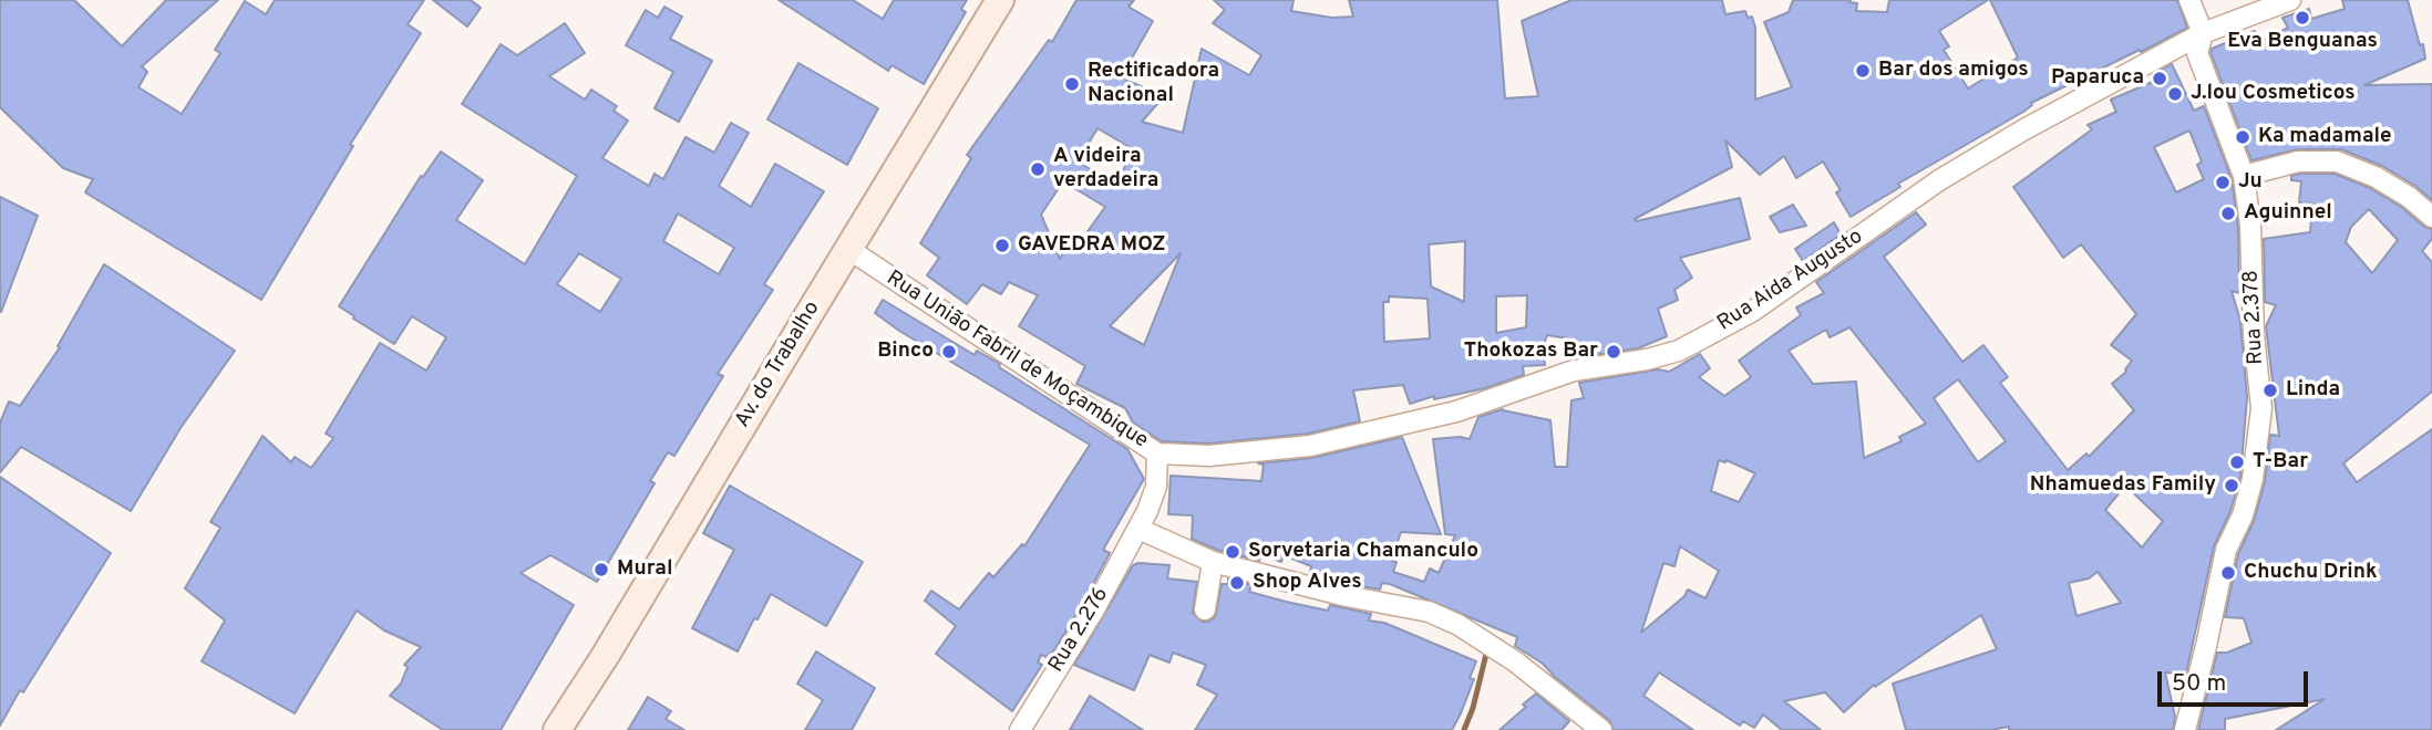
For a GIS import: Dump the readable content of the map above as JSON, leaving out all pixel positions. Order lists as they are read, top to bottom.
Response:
{
  "streets": {
    "main road": ["Av. do Trabalho"],
    "street": [
      "Rua Aida Augusto",
      "Rua 2.378",
      "Rua União Fabril de Moçambique",
      "Rua 2.276"
    ]
  },
  "crossings": [
    ["Rua Aida Augusto", "Rua 2.378"],
    ["Rua Aida Augusto", "Rua União Fabril de Moçambique"],
    ["Rua União Fabril de Moçambique", "Av. do Trabalho"],
    ["Rua União Fabril de Moçambique", "Rua 2.276"]
  ],
  "places": [
    "Eva Benguanas",
    "Bar dos amigos",
    "Paparuca",
    "Rectificadora Nacional",
    "J.lou Cosmeticos",
    "Ka madamale",
    "A videira verdadeira",
    "Ju",
    "Aguinnel",
    "GAVEDRA MOZ",
    "Binco",
    "Thokozas Bar",
    "Linda",
    "T-Bar",
    "Nhamuedas Family",
    "Sorvetaria Chamanculo",
    "Mural",
    "Chuchu Drink",
    "Shop Alves"
  ],
  "scale_bar": "50 m"
}
